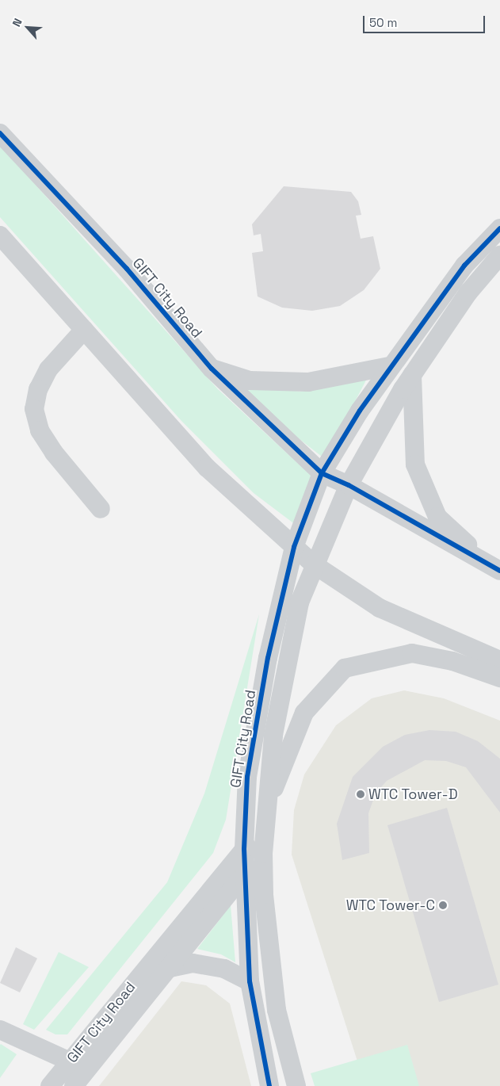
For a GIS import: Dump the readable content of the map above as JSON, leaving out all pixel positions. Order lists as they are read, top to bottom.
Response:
{
  "streets": {
    "street": ["GIFT City Road"]
  },
  "places": ["WTC Tower-D", "WTC Tower-C"],
  "scale_bar": "50 m",
  "north": "top left"
}
